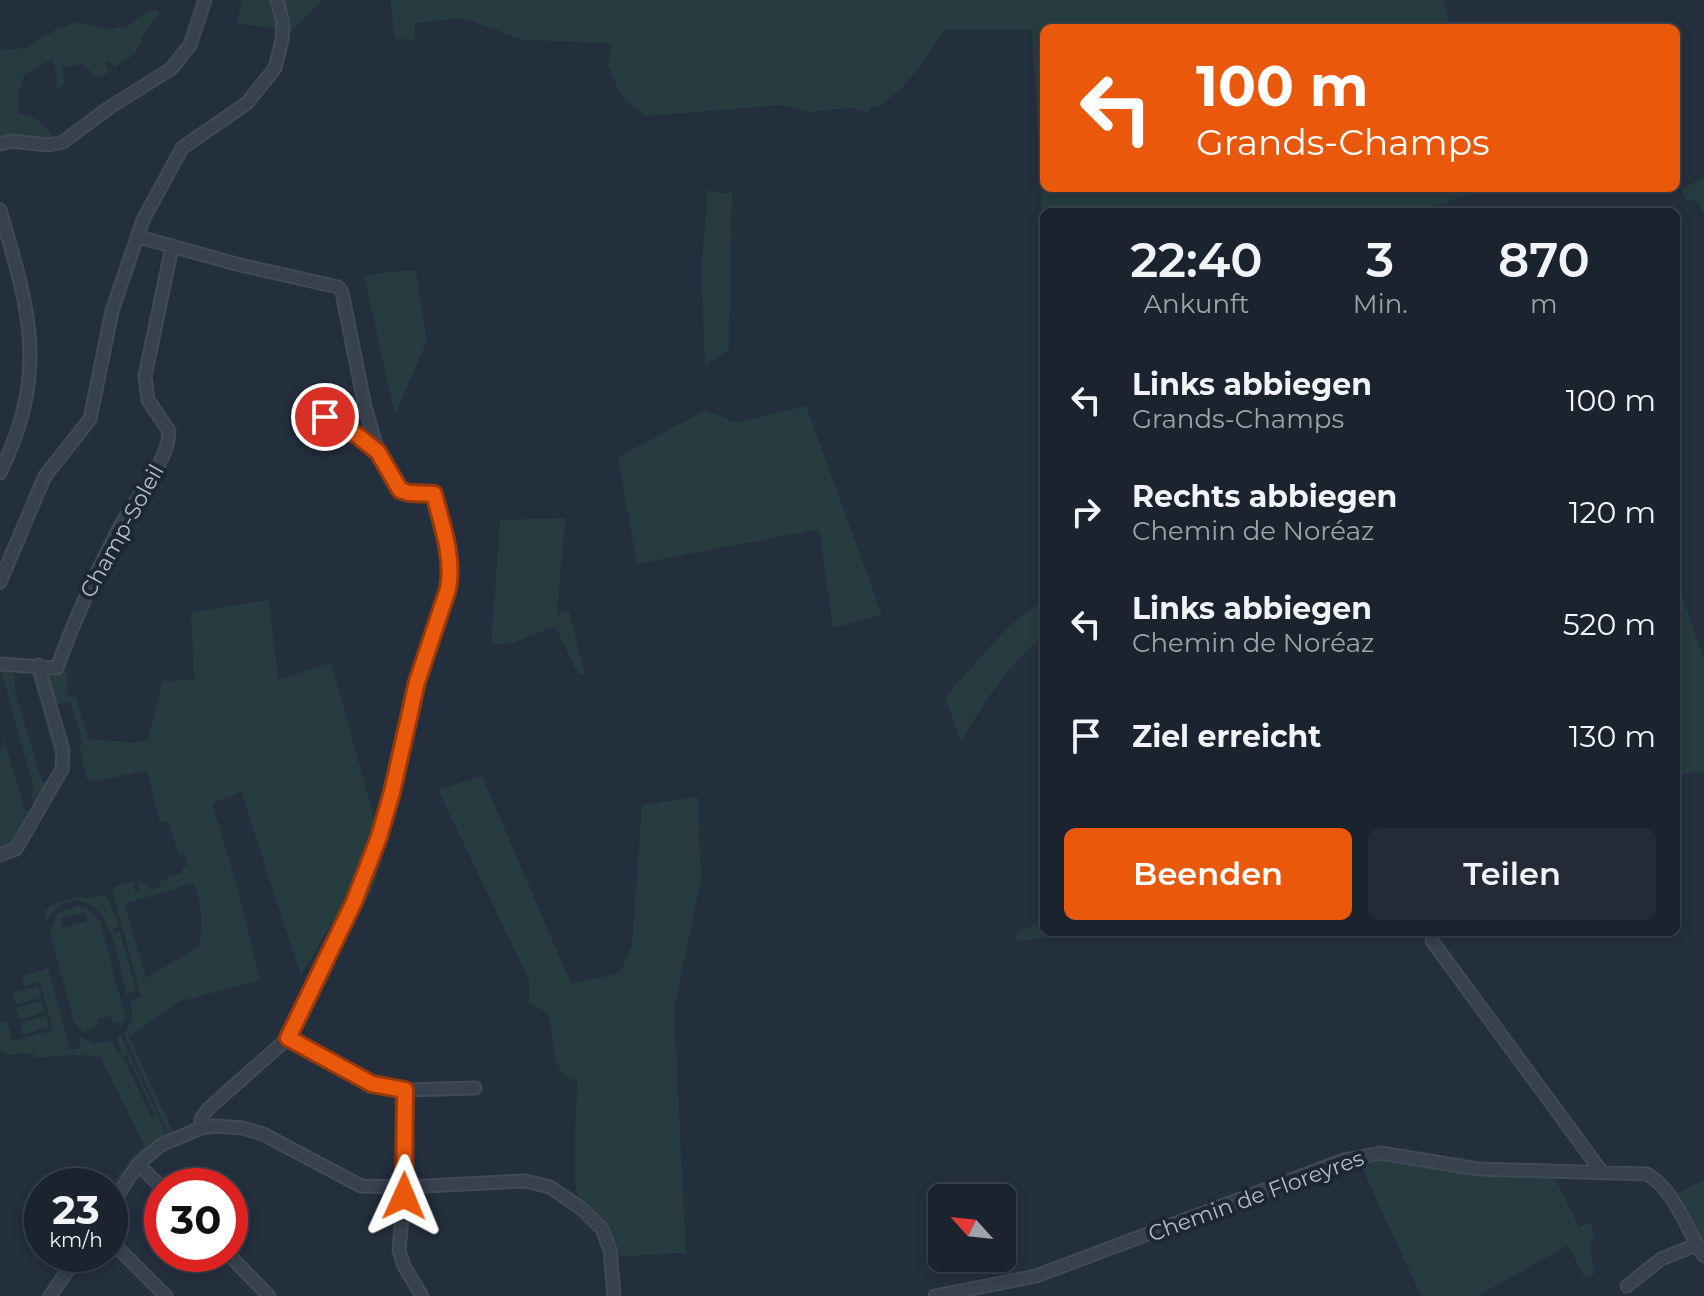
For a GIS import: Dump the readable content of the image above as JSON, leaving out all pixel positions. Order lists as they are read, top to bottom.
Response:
{
  "streets": {
    "street": ["Champ-Soleil", "Chemin de Floreyres"]
  },
  "north": "top left",
  "page": {
    "turn": ["100 m", "Grands-Champs"],
    "eta": [
      "22:40",
      "Ankunft",
      "3",
      "Min.",
      "870",
      "m"
    ],
    "list": [
      {
        "name": "Links abbiegen",
        "note": "Grands-Champs",
        "value": "100 m"
      },
      {
        "name": "Rechts abbiegen",
        "note": "Chemin de Noréaz",
        "value": "120 m"
      },
      {
        "name": "Links abbiegen",
        "note": "Chemin de Noréaz",
        "value": "520 m"
      },
      {
        "name": "Ziel erreicht",
        "value": "130 m"
      }
    ],
    "buttons": ["Beenden", "Teilen"],
    "speed": "23 km/h",
    "limit": "30"
  }
}
